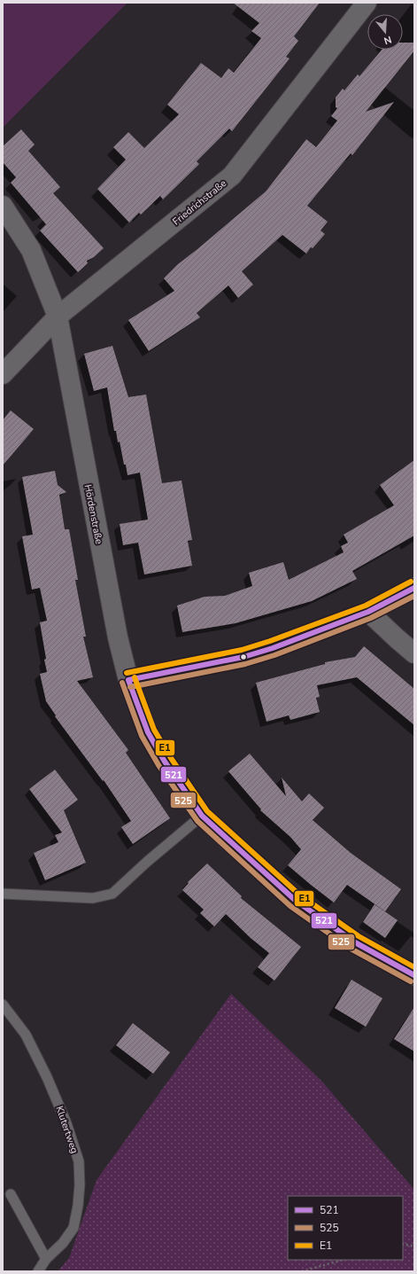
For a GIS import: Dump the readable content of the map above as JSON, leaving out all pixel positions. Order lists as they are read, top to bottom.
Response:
{
  "streets": {
    "street": ["Friedrichstraße", "Hördenstraße"],
    "lane": ["Klutertweg"]
  },
  "crossings": [
    ["Friedrichstraße", "Hördenstraße"]
  ],
  "lines": ["transit line E1", "transit line 521", "transit line 525"],
  "legend": ["521", "525", "E1"],
  "north": "bottom"
}
